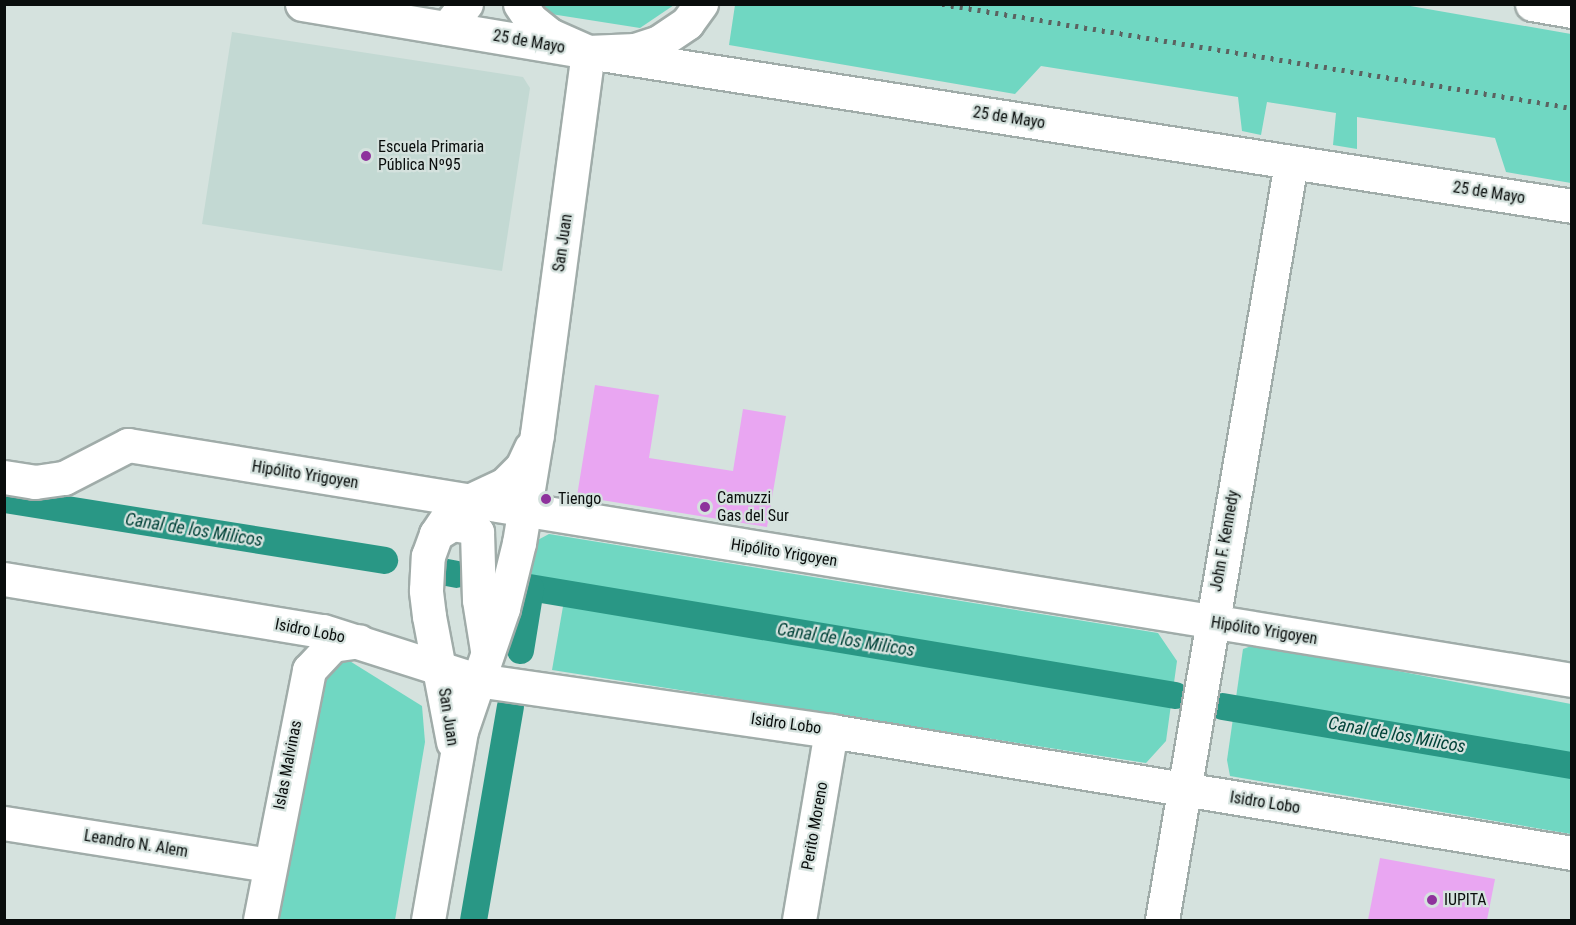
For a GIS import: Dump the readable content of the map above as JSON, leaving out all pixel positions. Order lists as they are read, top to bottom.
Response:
{
  "streets": {
    "street": [
      "25 de Mayo",
      "San Juan",
      "Hipólito Yrigoyen",
      "John F. Kennedy",
      "Isidro Lobo",
      "Islas Malvinas",
      "Perito Moreno",
      "Leandro N. Alem"
    ]
  },
  "crossings": [
    ["25 de Mayo", "San Juan"],
    ["25 de Mayo", "John F. Kennedy"],
    ["San Juan", "Hipólito Yrigoyen"],
    ["San Juan", "Isidro Lobo"],
    ["Hipólito Yrigoyen", "John F. Kennedy"],
    ["John F. Kennedy", "Isidro Lobo"],
    ["Isidro Lobo", "Islas Malvinas"],
    ["Isidro Lobo", "Perito Moreno"],
    ["Islas Malvinas", "Leandro N. Alem"]
  ],
  "water": ["Canal de los Milicos"],
  "places": [
    "Escuela Primaria Pública Nº95",
    "Tiengo",
    "Camuzzi Gas del Sur",
    "IUPITA"
  ]
}
